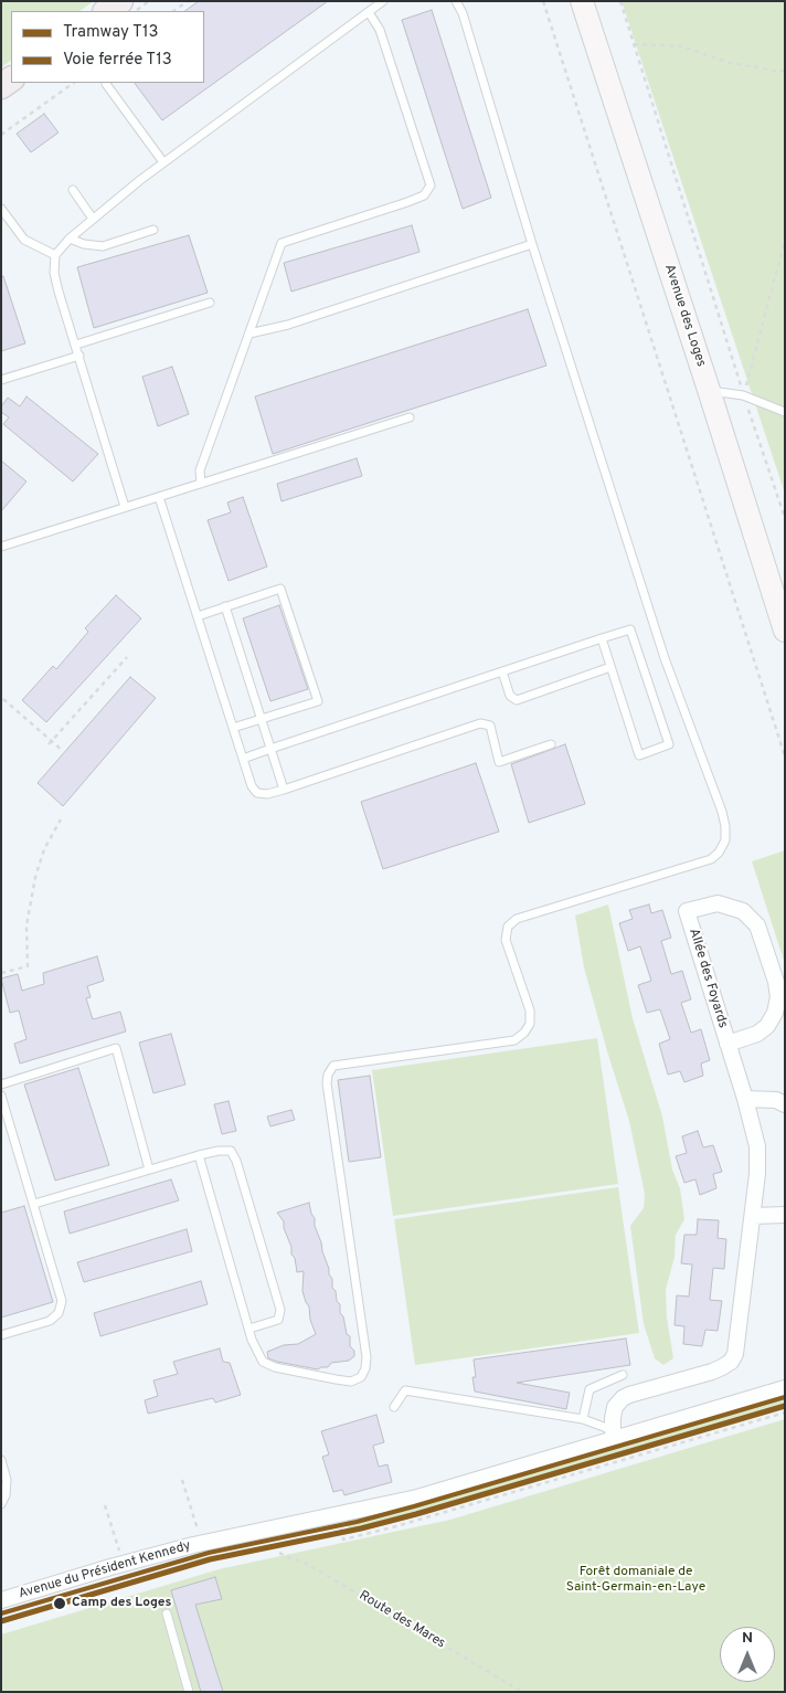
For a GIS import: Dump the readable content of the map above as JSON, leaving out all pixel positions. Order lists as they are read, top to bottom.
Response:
{
  "streets": {
    "main road": ["Avenue des Loges"],
    "street": ["Allée des Foyards", "Avenue du Président Kennedy"],
    "path": ["Route des Mares"]
  },
  "crossings": [
    ["Allée des Foyards", "Avenue du Président Kennedy"]
  ],
  "parks": ["Forêt domaniale de Saint-Germain-en-Laye"],
  "places": ["Camp des Loges"],
  "lines": ["tram line T13", "rail line T13"],
  "legend": ["Tramway T13", "Voie ferrée T13"],
  "north": "top"
}
